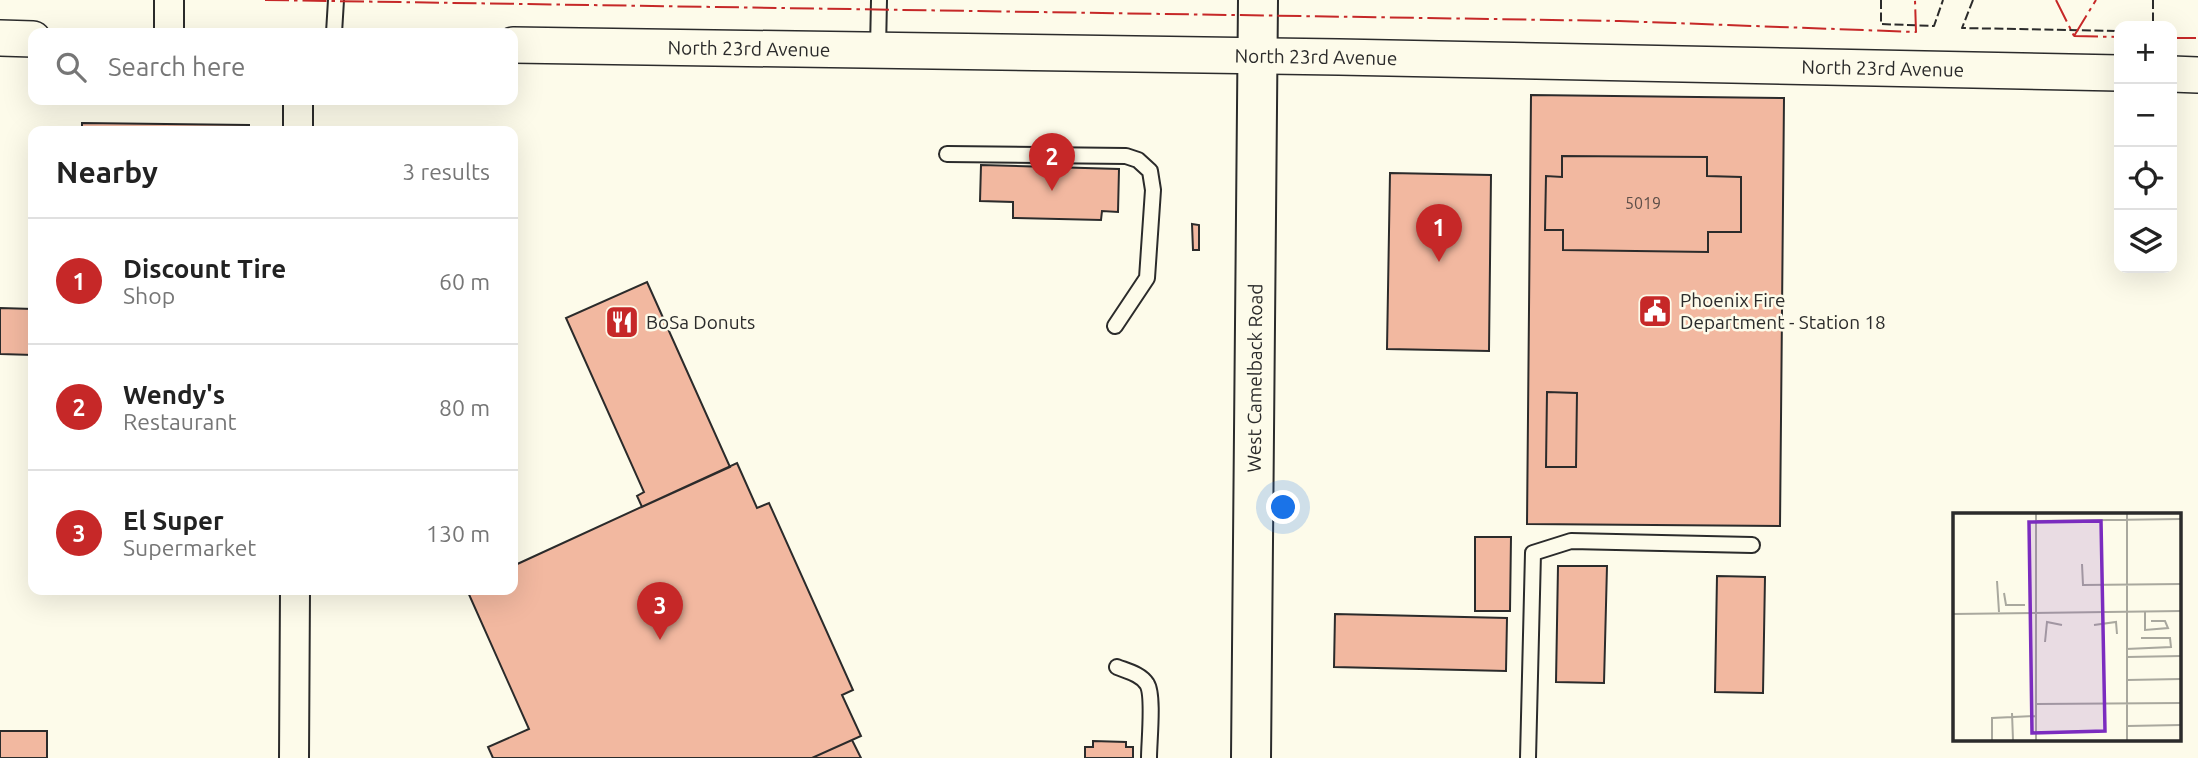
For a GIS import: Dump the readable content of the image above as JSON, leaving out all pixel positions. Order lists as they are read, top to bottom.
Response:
{
  "streets": {
    "main road": ["West Camelback Road"],
    "street": ["North 23rd Avenue"]
  },
  "crossings": [
    ["North 23rd Avenue", "West Camelback Road"]
  ],
  "places": {
    "public building": ["Phoenix Fire Department - Station 18"],
    "restaurant": ["BoSa Donuts"]
  },
  "house_numbers": ["5019"],
  "page": {
    "map_buttons": ["+", "−"],
    "search": "Search here",
    "heading": ["Nearby", "3 results"],
    "pins": ["2", "1", "3"],
    "list": [
      {
        "mark": "1",
        "name": "Discount Tire",
        "note": "Shop",
        "value": "60 m"
      },
      {
        "mark": "2",
        "name": "Wendy's",
        "note": "Restaurant",
        "value": "80 m"
      },
      {
        "mark": "3",
        "name": "El Super",
        "note": "Supermarket",
        "value": "130 m"
      }
    ]
  }
}
